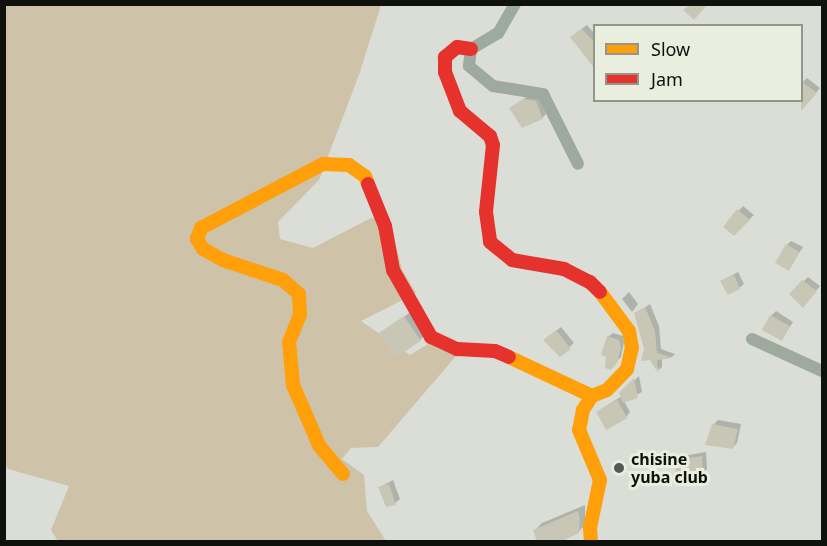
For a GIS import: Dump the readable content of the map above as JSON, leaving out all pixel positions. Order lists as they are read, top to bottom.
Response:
{
  "places": ["chisine yuba club"],
  "legend": ["Slow", "Jam"]
}
